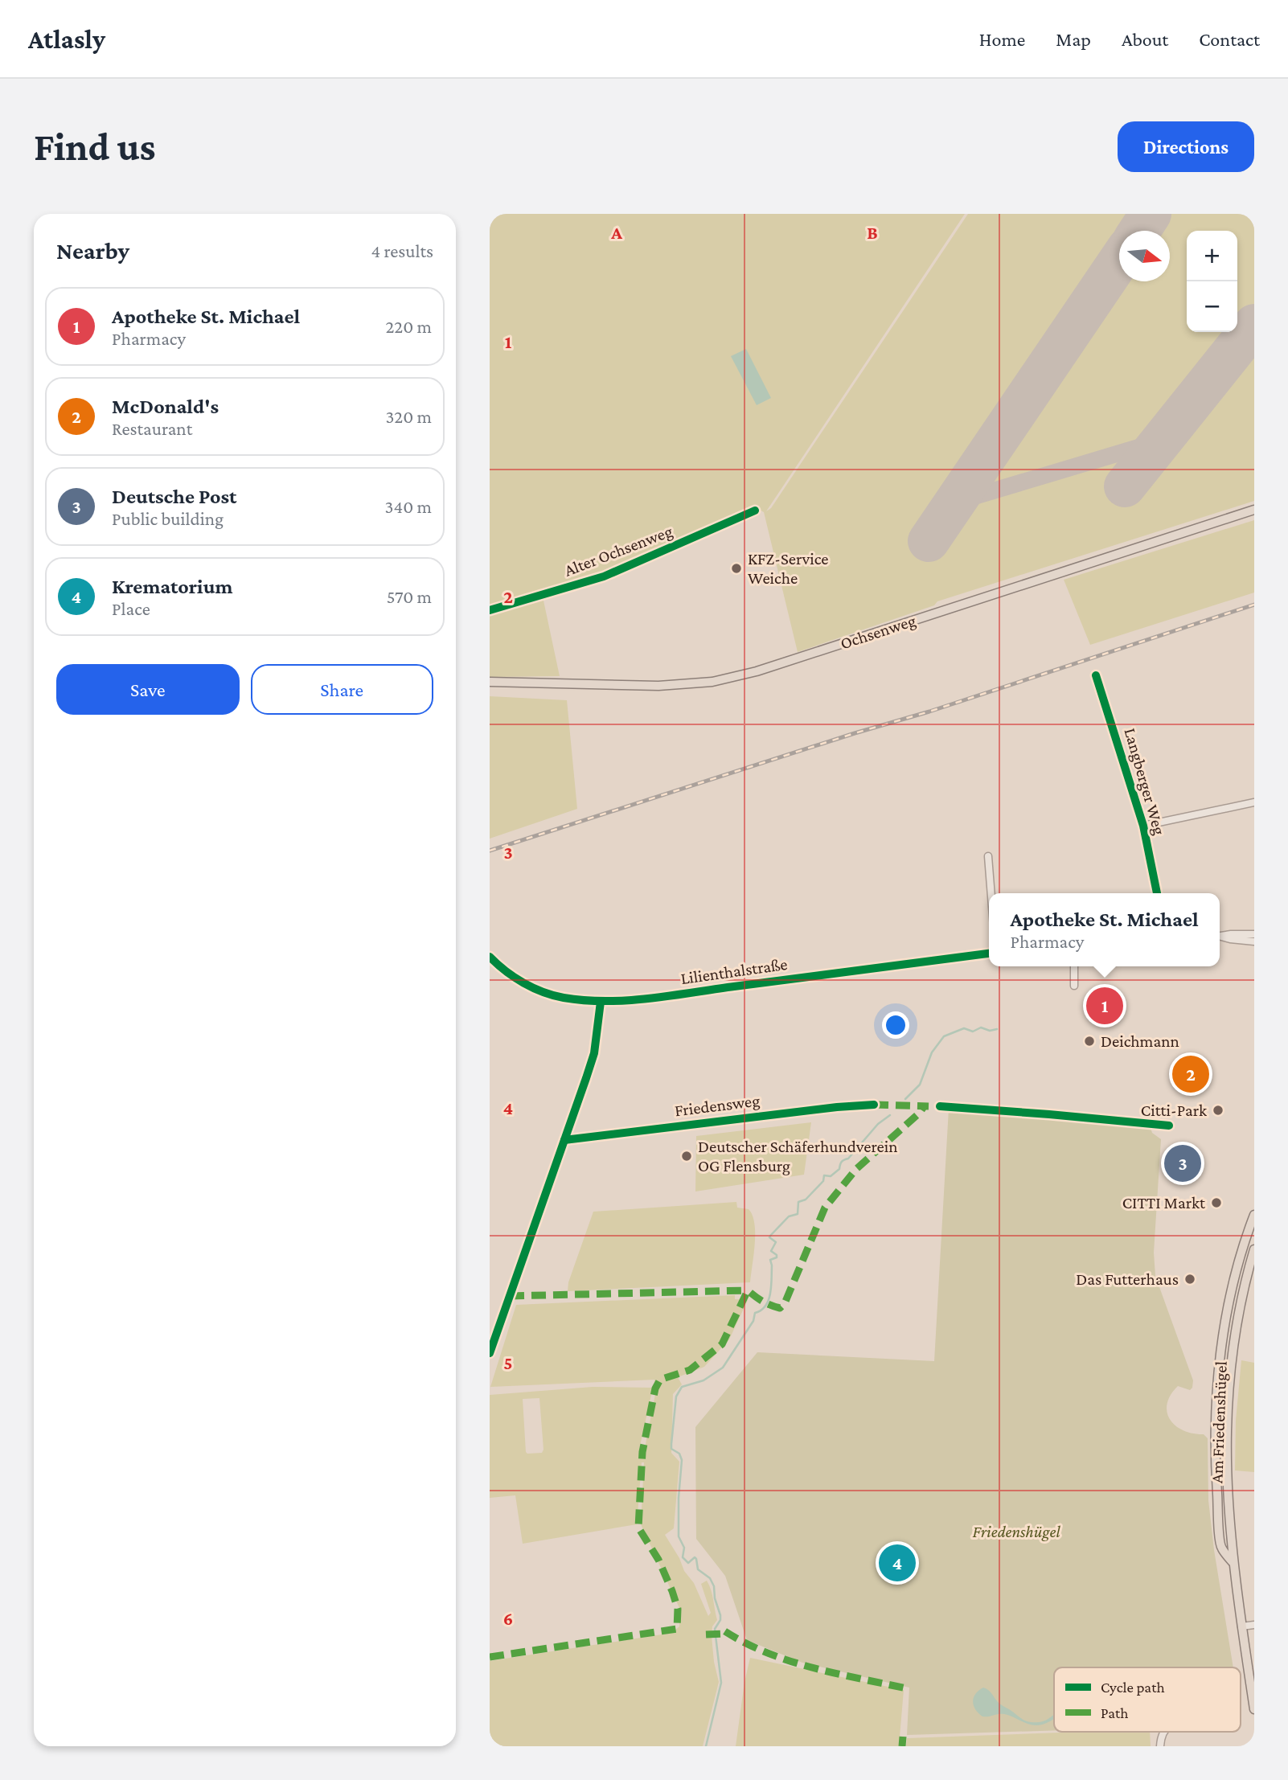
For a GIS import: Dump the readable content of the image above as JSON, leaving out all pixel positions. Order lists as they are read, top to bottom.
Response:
{
  "streets": {
    "main road": ["Ochsenweg", "Am Friedenshügel"],
    "street": [
      "Alter Ochsenweg",
      "Langberger Weg",
      "Lilienthalstraße",
      "Friedensweg"
    ]
  },
  "parks": ["Friedenshügel"],
  "places": [
    "KFZ-Service Weiche",
    "Deichmann",
    "Citti-Park",
    "Deutscher Schäferhundverein OG Flensburg",
    "CITTI Markt",
    "Das Futterhaus"
  ],
  "legend": ["Cycle path", "Path"],
  "north": "right",
  "page": {
    "header": "Atlasly",
    "nav": [
      "Home",
      "Map",
      "About",
      "Contact"
    ],
    "buttons": [
      "Directions",
      ["Save", "Share"]
    ],
    "title": "Find us",
    "heading": ["Nearby", "4 results"],
    "map_buttons": ["+", "−"],
    "list": [
      {
        "mark": "1",
        "name": "Apotheke St. Michael",
        "note": "Pharmacy",
        "value": "220 m"
      },
      {
        "mark": "2",
        "name": "McDonald's",
        "note": "Restaurant",
        "value": "320 m"
      },
      {
        "mark": "3",
        "name": "Deutsche Post",
        "note": "Public building",
        "value": "340 m"
      },
      {
        "mark": "4",
        "name": "Krematorium",
        "note": "Place",
        "value": "570 m"
      }
    ],
    "popup": ["Apotheke St. Michael", "Pharmacy"],
    "pins": [
      "1",
      "2",
      "3",
      "4"
    ]
  },
  "grid": {
    "columns": ["A", "B"],
    "rows": [
      "1",
      "2",
      "3",
      "4",
      "5",
      "6"
    ]
  }
}
